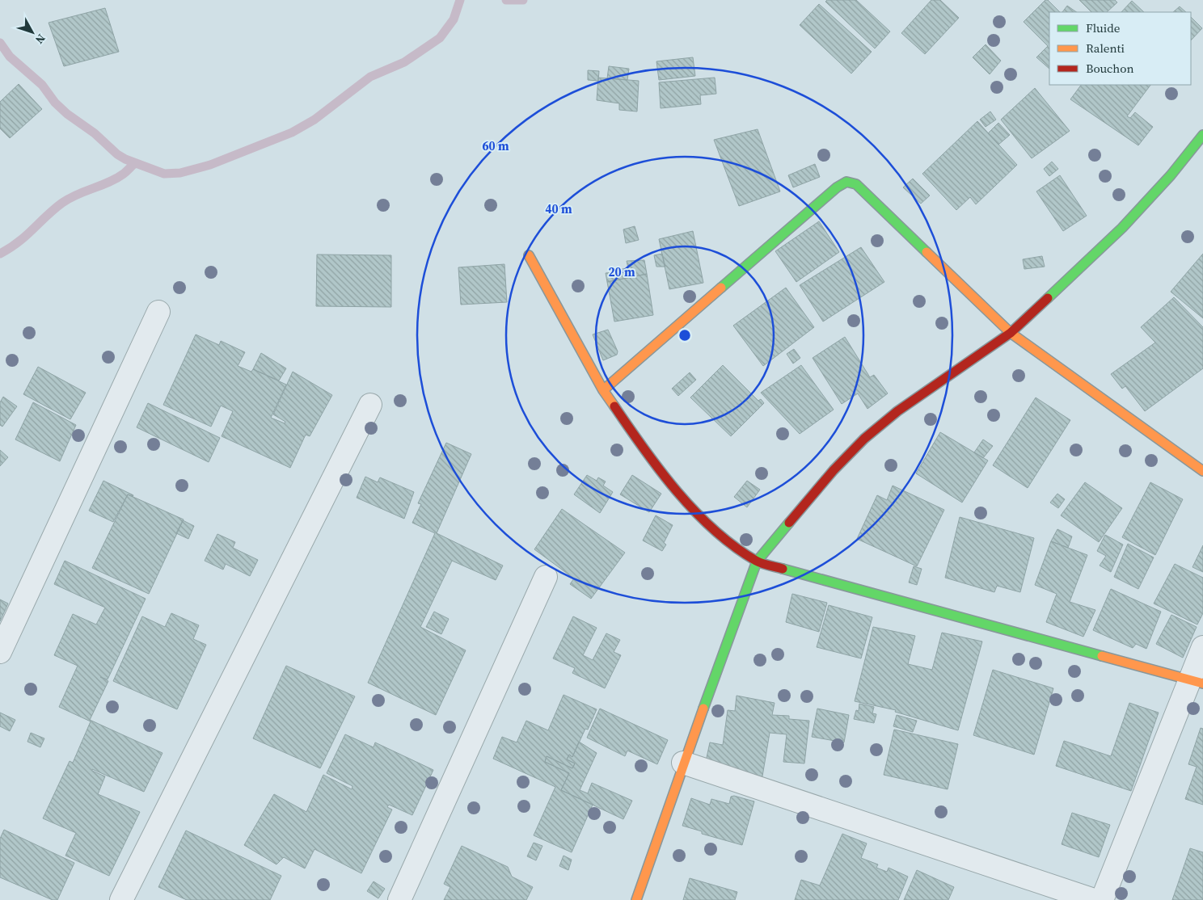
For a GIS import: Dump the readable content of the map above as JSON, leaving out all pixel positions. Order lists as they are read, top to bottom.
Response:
{
  "legend": ["Fluide", "Ralenti", "Bouchon"],
  "north": "bottom right",
  "rings": ["60 m", "40 m", "20 m"]
}
